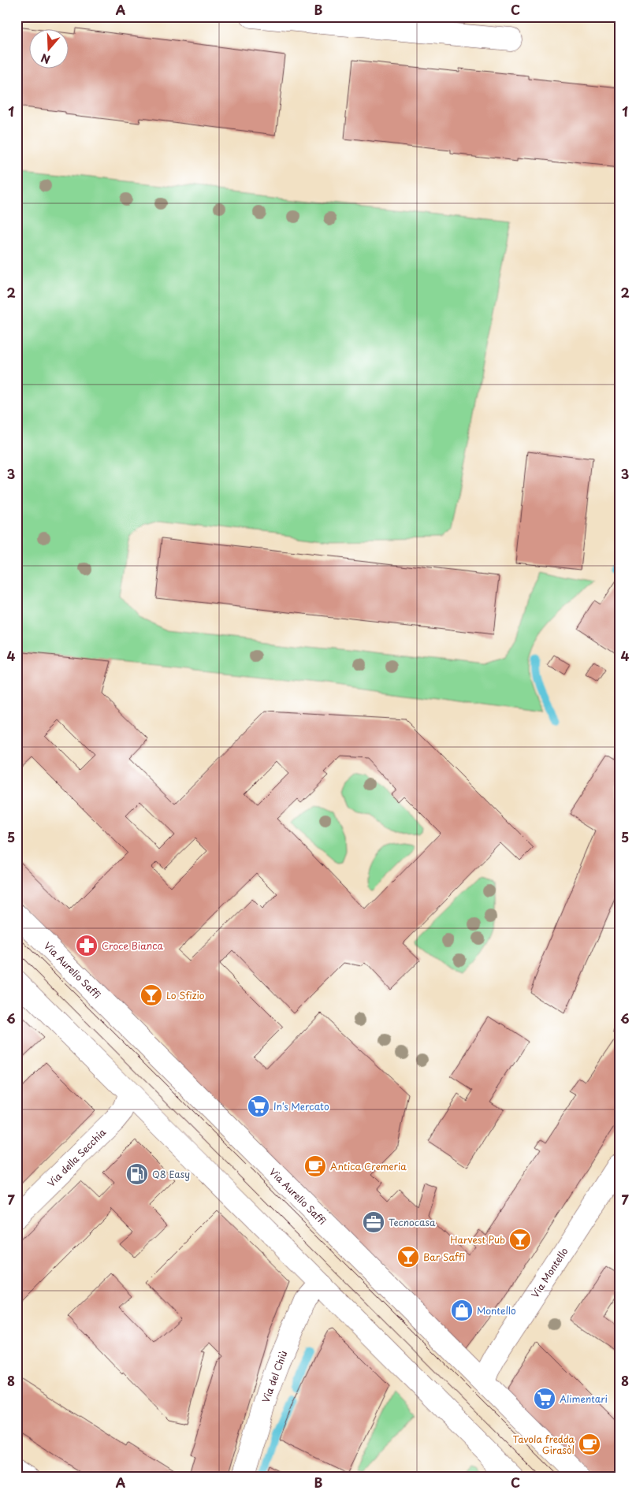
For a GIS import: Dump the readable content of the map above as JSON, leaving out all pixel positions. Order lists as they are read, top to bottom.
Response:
{
  "streets": {
    "street": [
      "Via Aurelio Saffi",
      "Via della Secchia",
      "Via Montello",
      "Via del Chiù"
    ]
  },
  "crossings": [
    ["Via Aurelio Saffi", "Via Montello"]
  ],
  "places": {
    "pharmacy": ["Croce Bianca"],
    "bar": ["Lo Sfizio", "Harvest Pub", "Bar Saffi"],
    "supermarket": ["In's Mercato", "Alimentari"],
    "cafe": ["Antica Cremeria", "Tavola fredda Girasòl"],
    "fuel station": ["Q8 Easy"],
    "office": ["Tecnocasa"],
    "shop": ["Montello"]
  },
  "north": "bottom",
  "grid": {
    "columns": ["A", "B", "C"],
    "rows": [
      "1",
      "2",
      "3",
      "4",
      "5",
      "6",
      "7",
      "8"
    ]
  }
}
